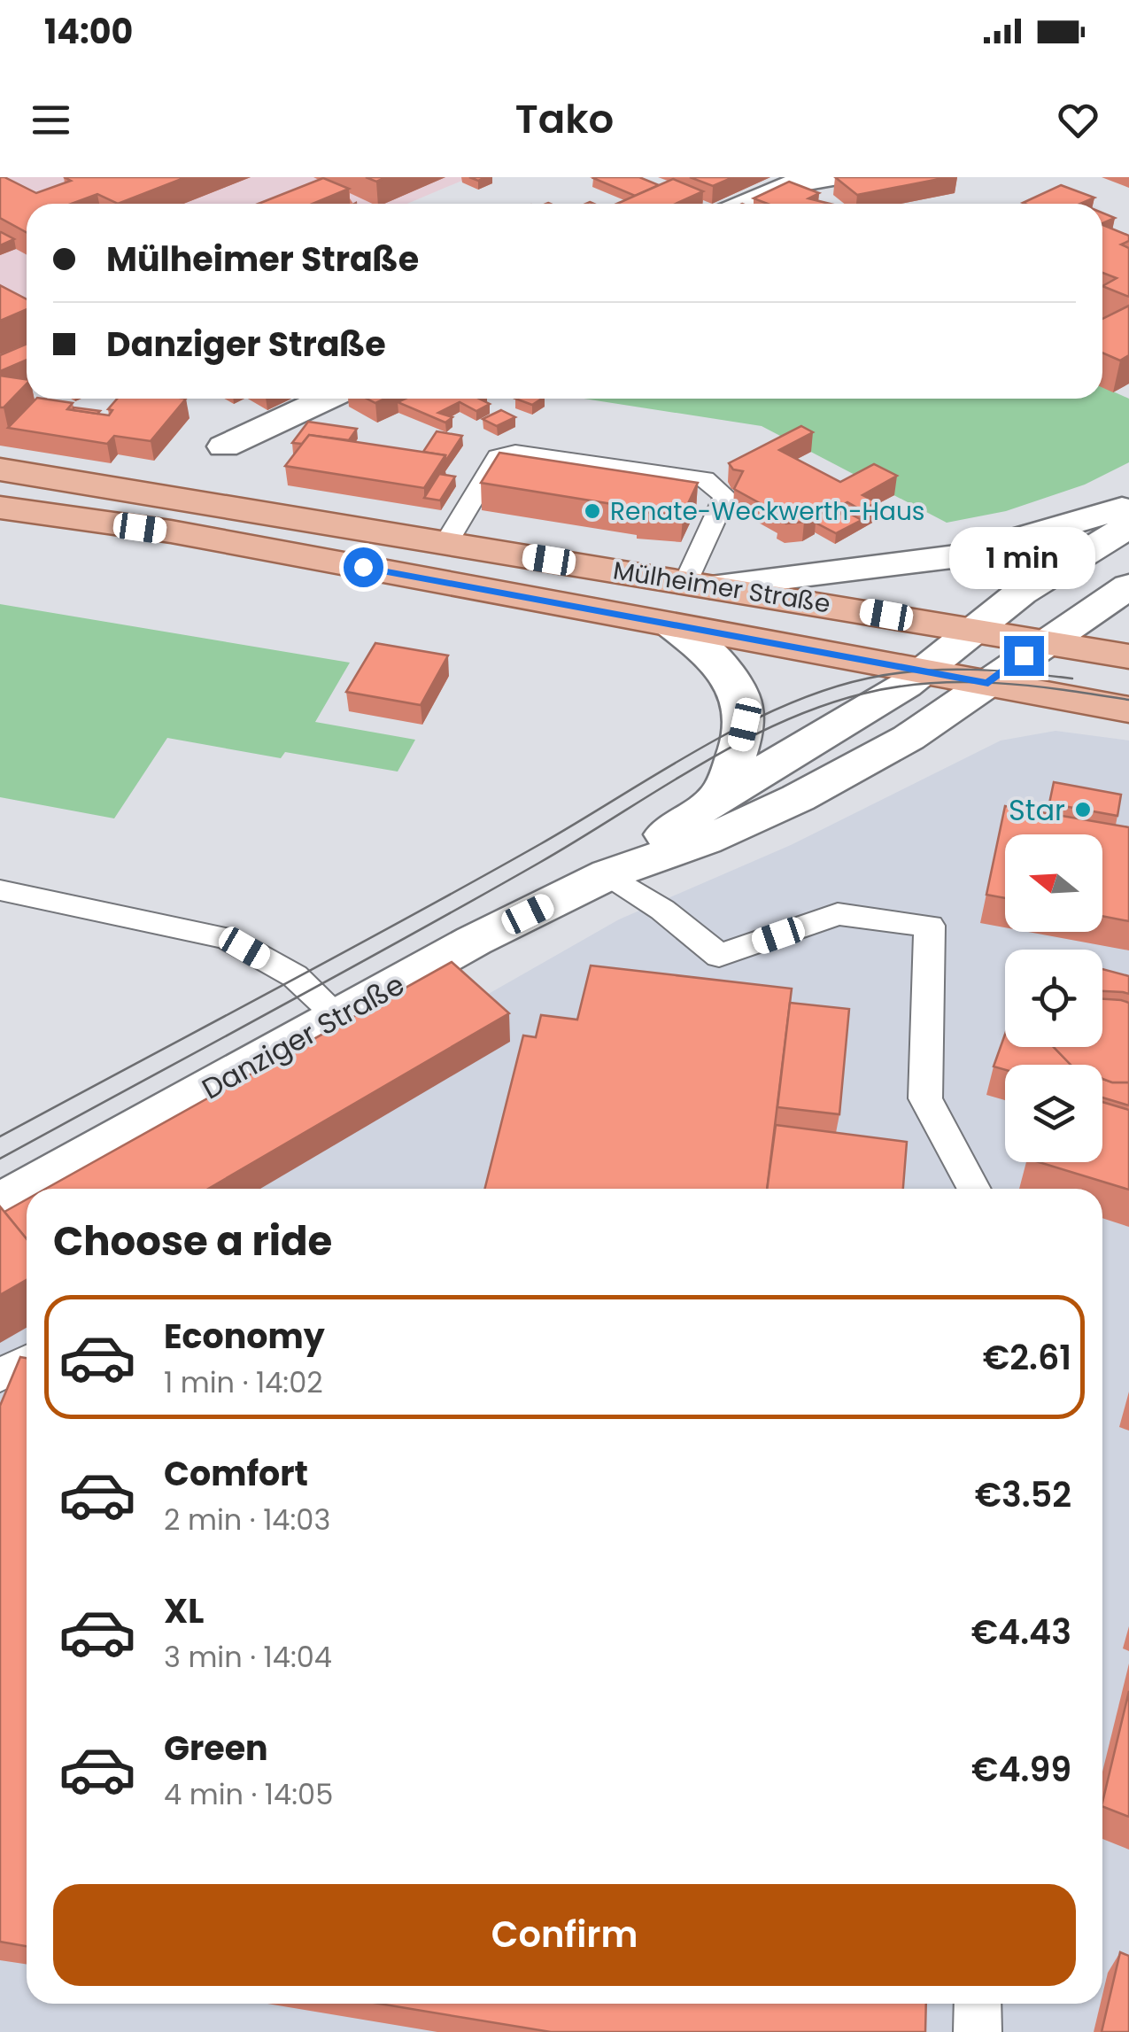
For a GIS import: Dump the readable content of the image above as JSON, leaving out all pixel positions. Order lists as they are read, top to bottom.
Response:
{
  "streets": {
    "main road": ["Mülheimer Straße", "Danziger Straße"]
  },
  "crossings": [
    ["Mülheimer Straße", "Danziger Straße"]
  ],
  "places": ["Renate-Weckwerth-Haus", "Star"],
  "north": "left",
  "page": {
    "status": "14:00",
    "header": "Tako",
    "banner": ["Mülheimer Straße", "Danziger Straße"],
    "bubble": "1 min",
    "heading": "Choose a ride",
    "list": [
      {
        "name": "Economy",
        "note": "1 min · 14:02",
        "value": "€2.61"
      },
      {
        "name": "Comfort",
        "note": "2 min · 14:03",
        "value": "€3.52"
      },
      {
        "name": "XL",
        "note": "3 min · 14:04",
        "value": "€4.43"
      },
      {
        "name": "Green",
        "note": "4 min · 14:05",
        "value": "€4.99"
      }
    ],
    "buttons": "Confirm"
  }
}
